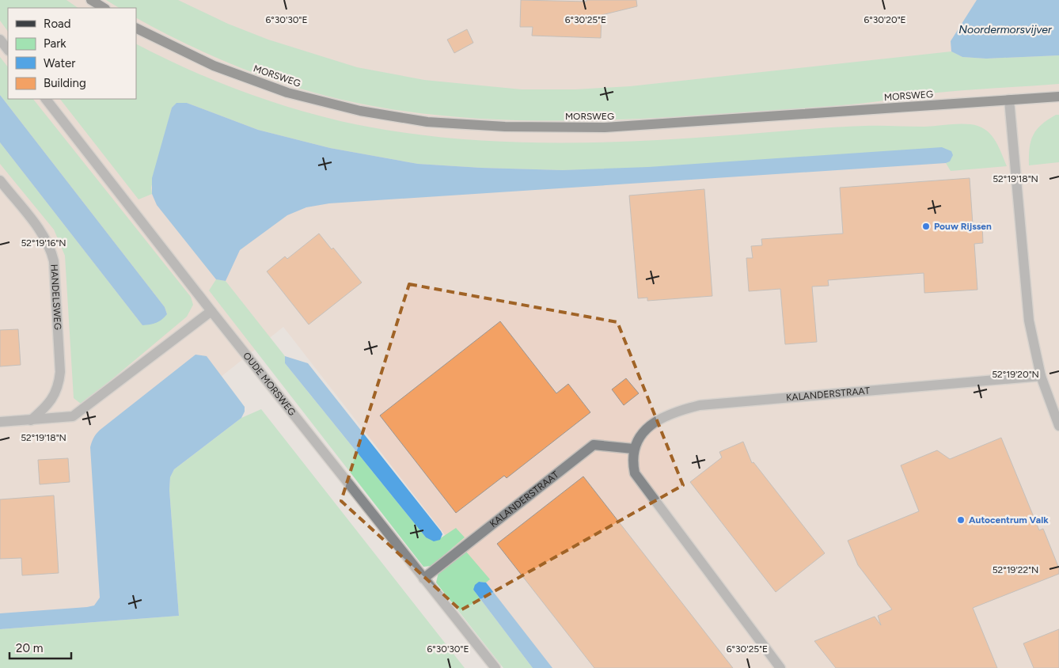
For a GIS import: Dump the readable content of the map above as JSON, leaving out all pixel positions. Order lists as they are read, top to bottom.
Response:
{
  "streets": {
    "main road": ["MORSWEG"],
    "street": ["HANDELSWEG", "OUDE MORSWEG", "KALANDERSTRAAT"]
  },
  "crossings": [
    ["OUDE MORSWEG", "KALANDERSTRAAT"]
  ],
  "water": ["Noordermorsvijver"],
  "places": ["Pouw Rijssen", "Autocentrum Valk"],
  "legend": [
    "Road",
    "Park",
    "Water",
    "Building"
  ],
  "scale_bar": "20 m",
  "coordinates": [
    "6°30'30\"E",
    "6°30'25\"E",
    "6°30'20\"E",
    "52°19'18\"N",
    "52°19'16\"N",
    "52°19'20\"N",
    "52°19'22\"N"
  ]
}
